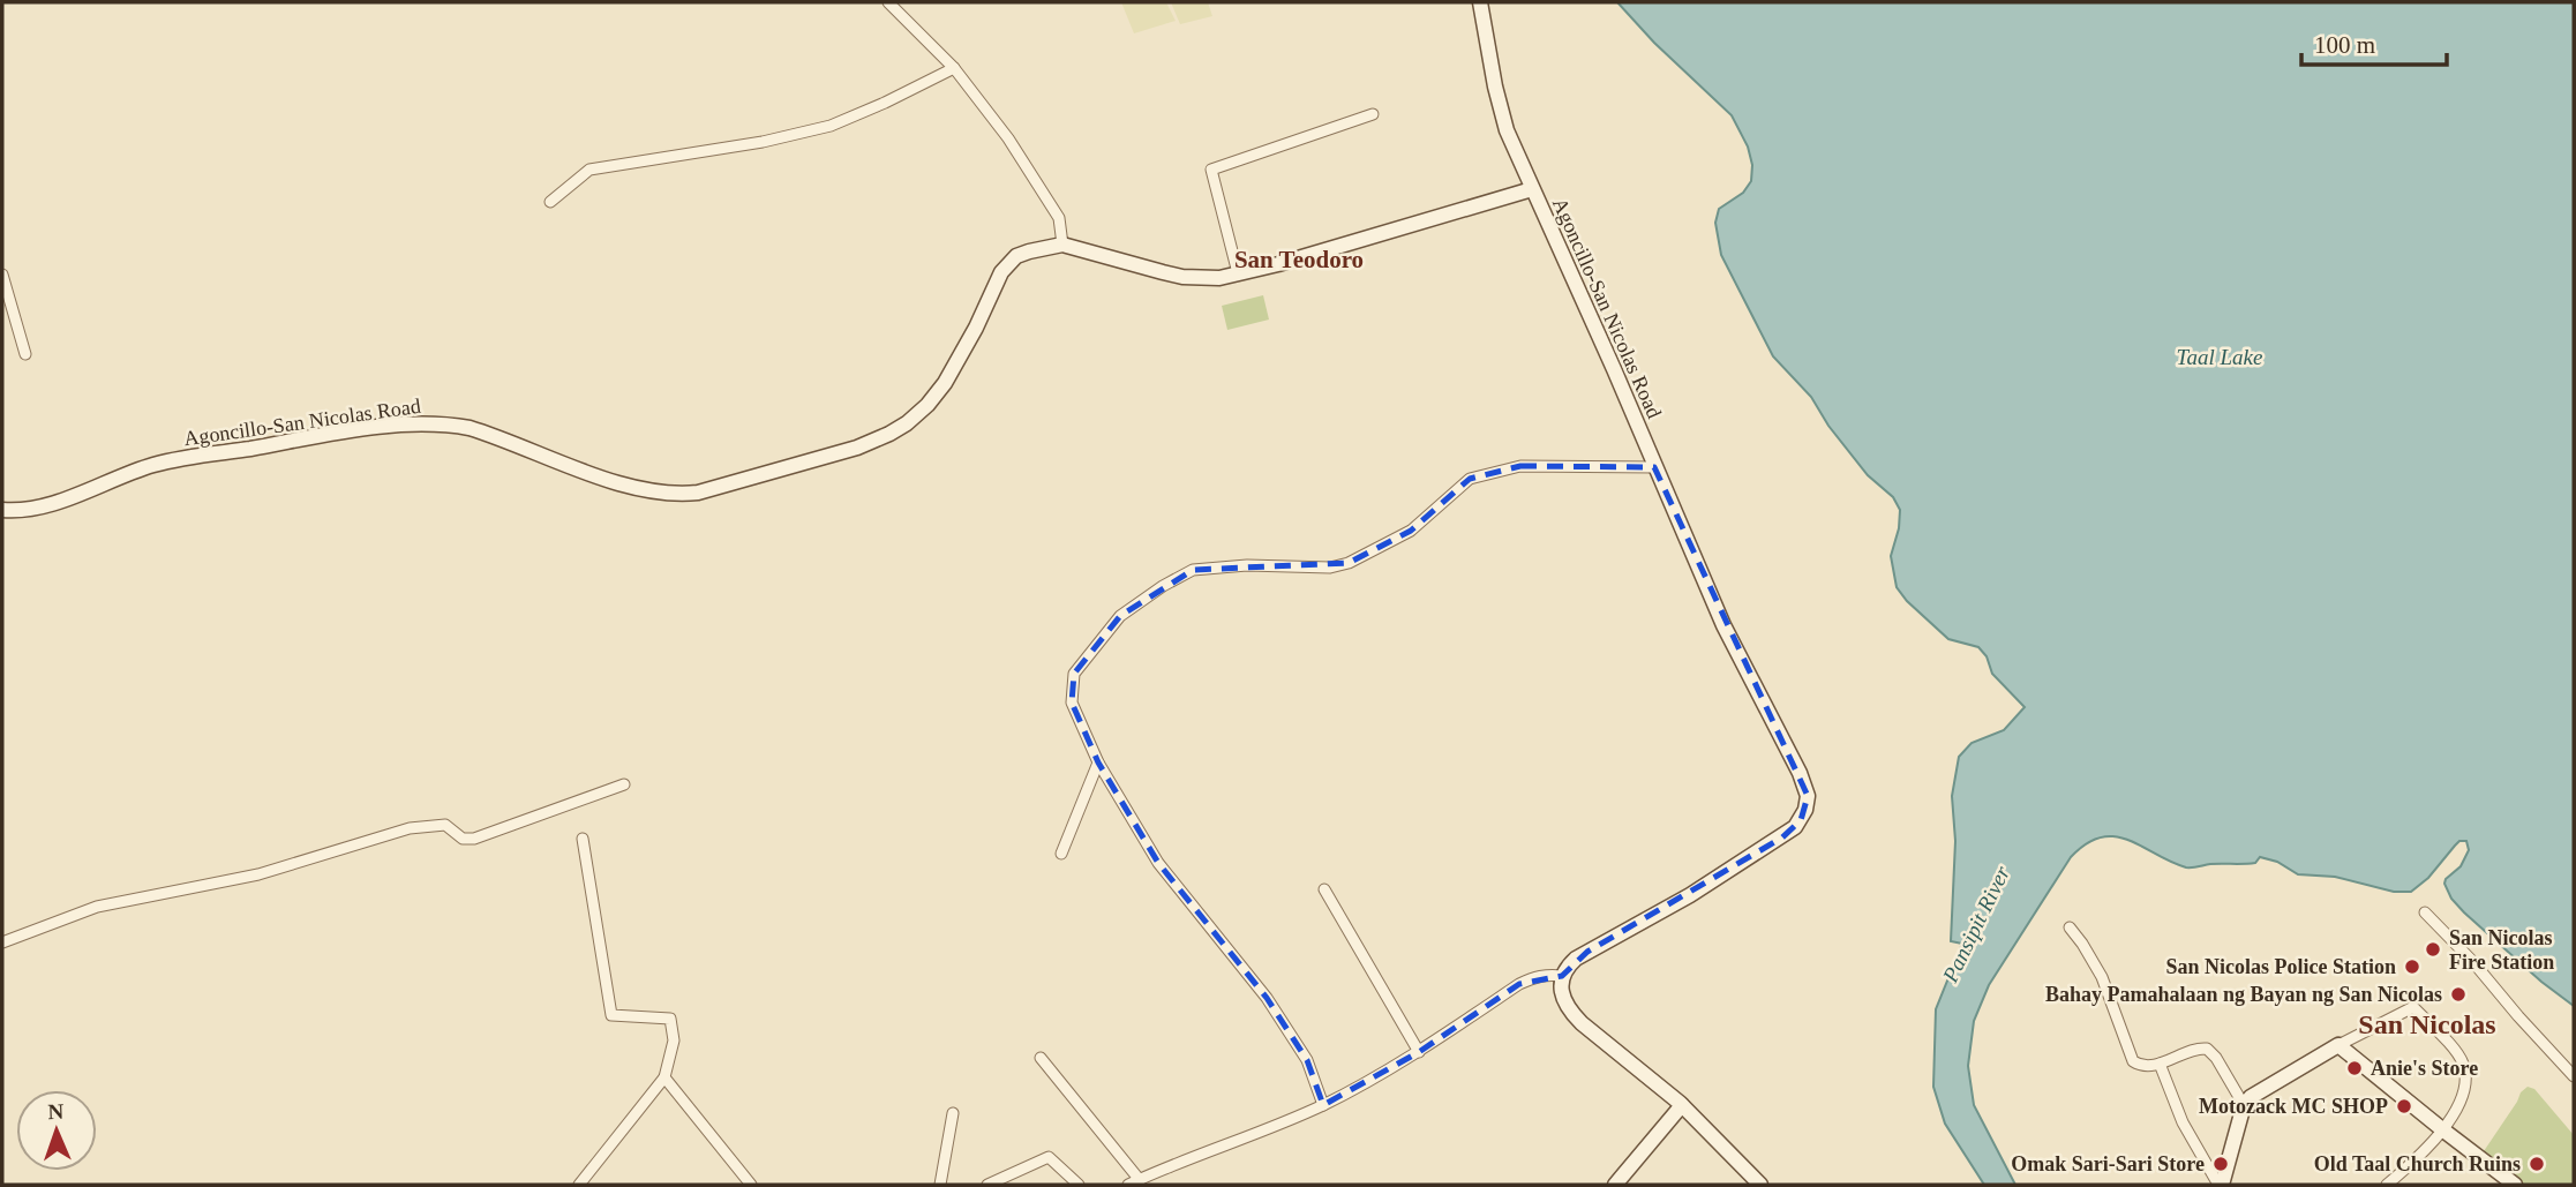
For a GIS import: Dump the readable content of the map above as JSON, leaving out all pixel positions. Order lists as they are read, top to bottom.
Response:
{
  "streets": {
    "main road": ["Agoncillo-San Nicolas Road"]
  },
  "districts": ["San Teodoro", "San Nicolas"],
  "water": ["Taal Lake", "Pansipit River"],
  "places": [
    "San Nicolas Fire Station",
    "San Nicolas Police Station",
    "Bahay Pamahalaan ng Bayan ng San Nicolas",
    "Anie's Store",
    "Motozack MC SHOP",
    "Omak Sari-Sari Store",
    "Old Taal Church Ruins"
  ],
  "scale_bar": "100 m",
  "north": "top"
}
